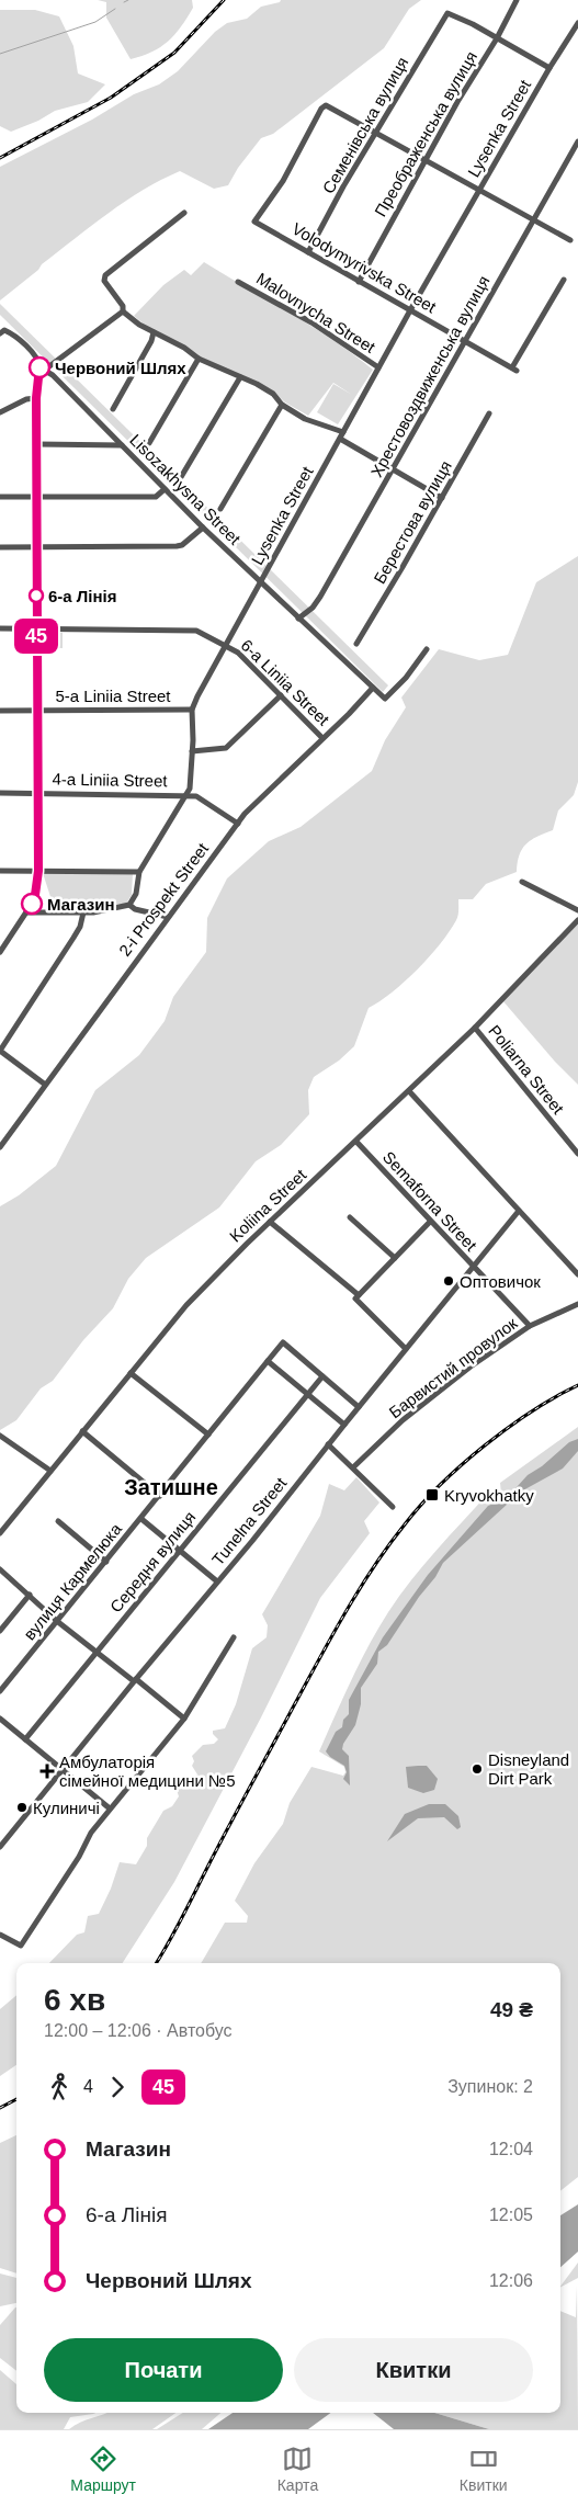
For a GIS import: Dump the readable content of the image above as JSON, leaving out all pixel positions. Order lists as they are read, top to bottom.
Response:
{
  "streets": {
    "street": [
      "Семенівська вулиця",
      "Lysenka Street",
      "Преображенська вулиця",
      "Volodymyrivska Street",
      "Malovnycha Street",
      "Хрестовоздвиженська вулиця",
      "Lisozakhysna Street",
      "Берестова вулиця",
      "6-a Liniia Street",
      "5-a Liniia Street",
      "4-a Liniia Street",
      "2-i Prospekt Street",
      "Poliarna Street",
      "Semaforna Street",
      "Koliina Street",
      "Барвистий провулок",
      "Tunelna Street",
      "Середня вулиця",
      "вулиця Кармелюка"
    ]
  },
  "crossings": [
    ["Семенівська вулиця", "Преображенська вулиця"],
    ["Семенівська вулиця", "Volodymyrivska Street"],
    ["Lysenka Street", "Volodymyrivska Street"],
    ["Lysenka Street", "Malovnycha Street"],
    ["Lysenka Street", "Lisozakhysna Street"],
    ["Lysenka Street", "6-a Liniia Street"],
    ["Lysenka Street", "5-a Liniia Street"],
    ["Lysenka Street", "4-a Liniia Street"],
    ["Преображенська вулиця", "Volodymyrivska Street"],
    ["Volodymyrivska Street", "Хрестовоздвиженська вулиця"],
    ["Хрестовоздвиженська вулиця", "Lisozakhysna Street"],
    ["Lisozakhysna Street", "2-i Prospekt Street"],
    ["6-a Liniia Street", "2-i Prospekt Street"],
    ["Poliarna Street", "Koliina Street"],
    ["Semaforna Street", "Koliina Street"],
    ["Semaforna Street", "Барвистий провулок"],
    ["Semaforna Street", "Tunelna Street"],
    ["Середня вулиця", "вулиця Кармелюка"]
  ],
  "districts": ["Затишне"],
  "places": {
    "other": [
      "Червоний Шлях",
      "6-а Лінія",
      "Магазин",
      "Оптовичок",
      "Disneyland Dirt Park",
      "Кулиничі"
    ],
    "transit": ["Kryvokhatky"],
    "health": ["Амбулаторія сімейної медицини №5"]
  },
  "lines": ["bus line 45"],
  "page": {
    "on_map": "45",
    "heading": ["6 хв", "12:00 – 12:06 · Автобус", "49 ₴"],
    "legs": ["4", "45", "Зупинок: 2"],
    "list": [
      {
        "name": "Магазин",
        "value": "12:04"
      },
      {
        "name": "6-а Лінія",
        "value": "12:05"
      },
      {
        "name": "Червоний Шлях",
        "value": "12:06"
      }
    ],
    "buttons": ["Почати", "Квитки"],
    "tabs": ["Маршрут", "Карта", "Квитки"]
  }
}
